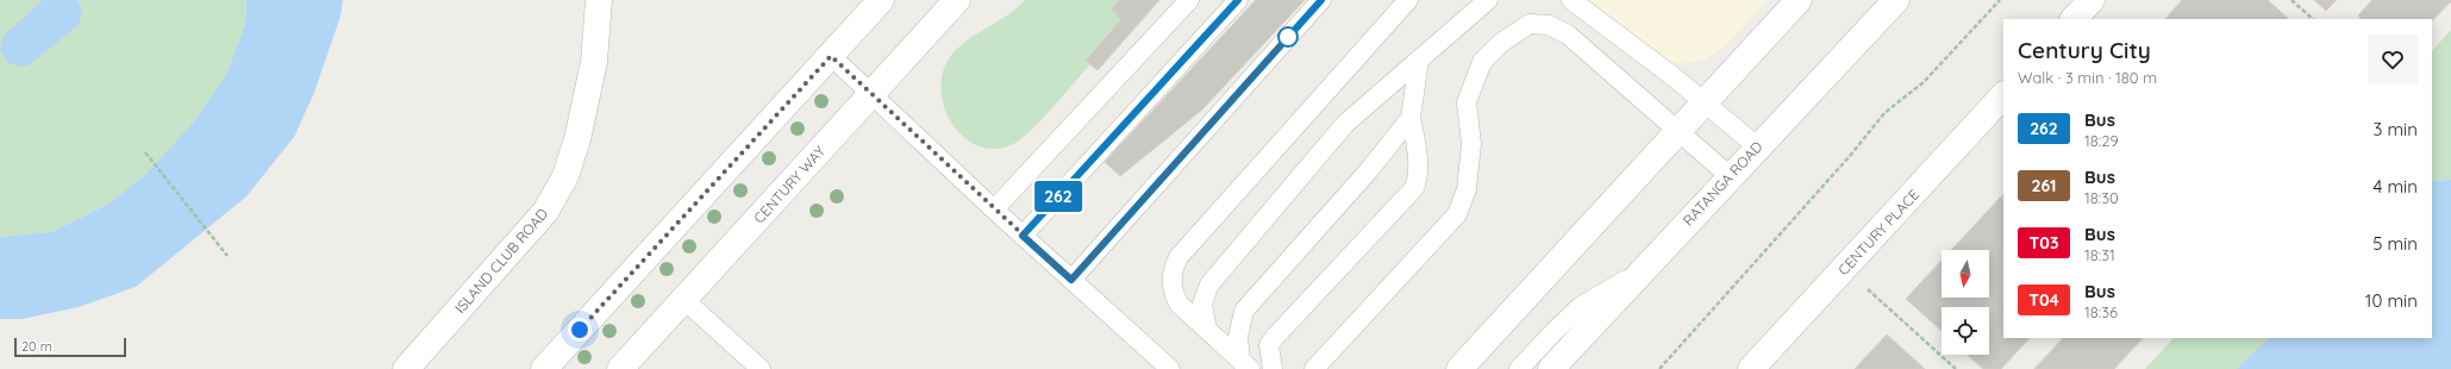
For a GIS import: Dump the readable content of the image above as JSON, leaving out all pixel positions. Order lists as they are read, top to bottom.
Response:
{
  "streets": {
    "street": [
      "RATANGA ROAD",
      "CENTURY WAY",
      "CENTURY PLACE",
      "ISLAND CLUB ROAD"
    ]
  },
  "lines": ["bus line 262"],
  "scale_bar": "20 m",
  "north": "bottom",
  "page": {
    "on_map": "262",
    "heading": ["Century City", "Walk · 3 min · 180 m"],
    "list": [
      {
        "mark": "262",
        "name": "Bus",
        "note": "18:29",
        "value": "3 min"
      },
      {
        "mark": "261",
        "name": "Bus",
        "note": "18:30",
        "value": "4 min"
      },
      {
        "mark": "T03",
        "name": "Bus",
        "note": "18:31",
        "value": "5 min"
      },
      {
        "mark": "T04",
        "name": "Bus",
        "note": "18:36",
        "value": "10 min"
      }
    ],
    "scale": "20 m"
  }
}
